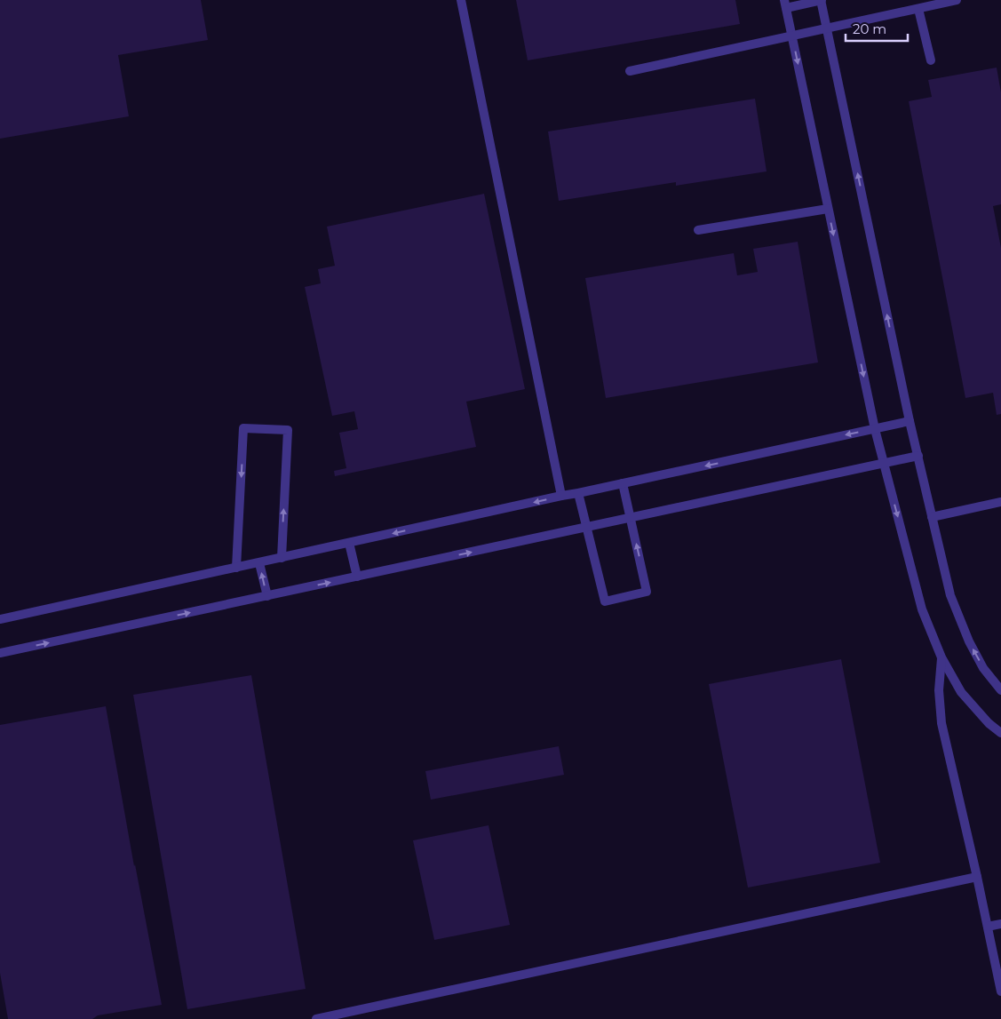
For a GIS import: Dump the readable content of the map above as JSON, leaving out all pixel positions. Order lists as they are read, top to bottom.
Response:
{
  "scale_bar": "20 m"
}
